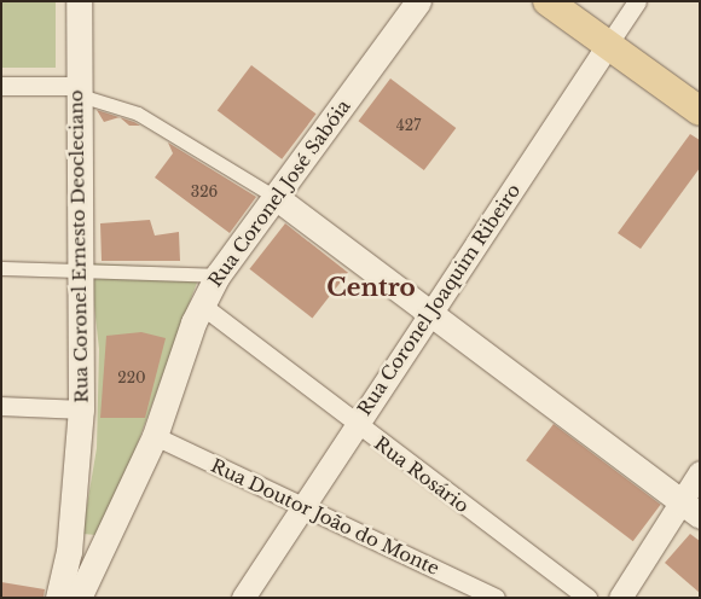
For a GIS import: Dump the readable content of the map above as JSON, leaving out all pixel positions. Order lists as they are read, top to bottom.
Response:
{
  "streets": {
    "main road": ["Rua Coronel José Sabóia", "Rua Coronel Ernesto Deocleciano"],
    "street": ["Rua Coronel Joaquim Ribeiro", "Rua Rosário", "Rua Doutor João do Monte"]
  },
  "crossings": [
    ["Rua Coronel José Sabóia", "Rua Rosário"],
    ["Rua Coronel José Sabóia", "Rua Doutor João do Monte"],
    ["Rua Coronel Joaquim Ribeiro", "Rua Rosário"],
    ["Rua Coronel Joaquim Ribeiro", "Rua Doutor João do Monte"]
  ],
  "districts": ["Centro"],
  "house_numbers": ["427", "326", "220"]
}
